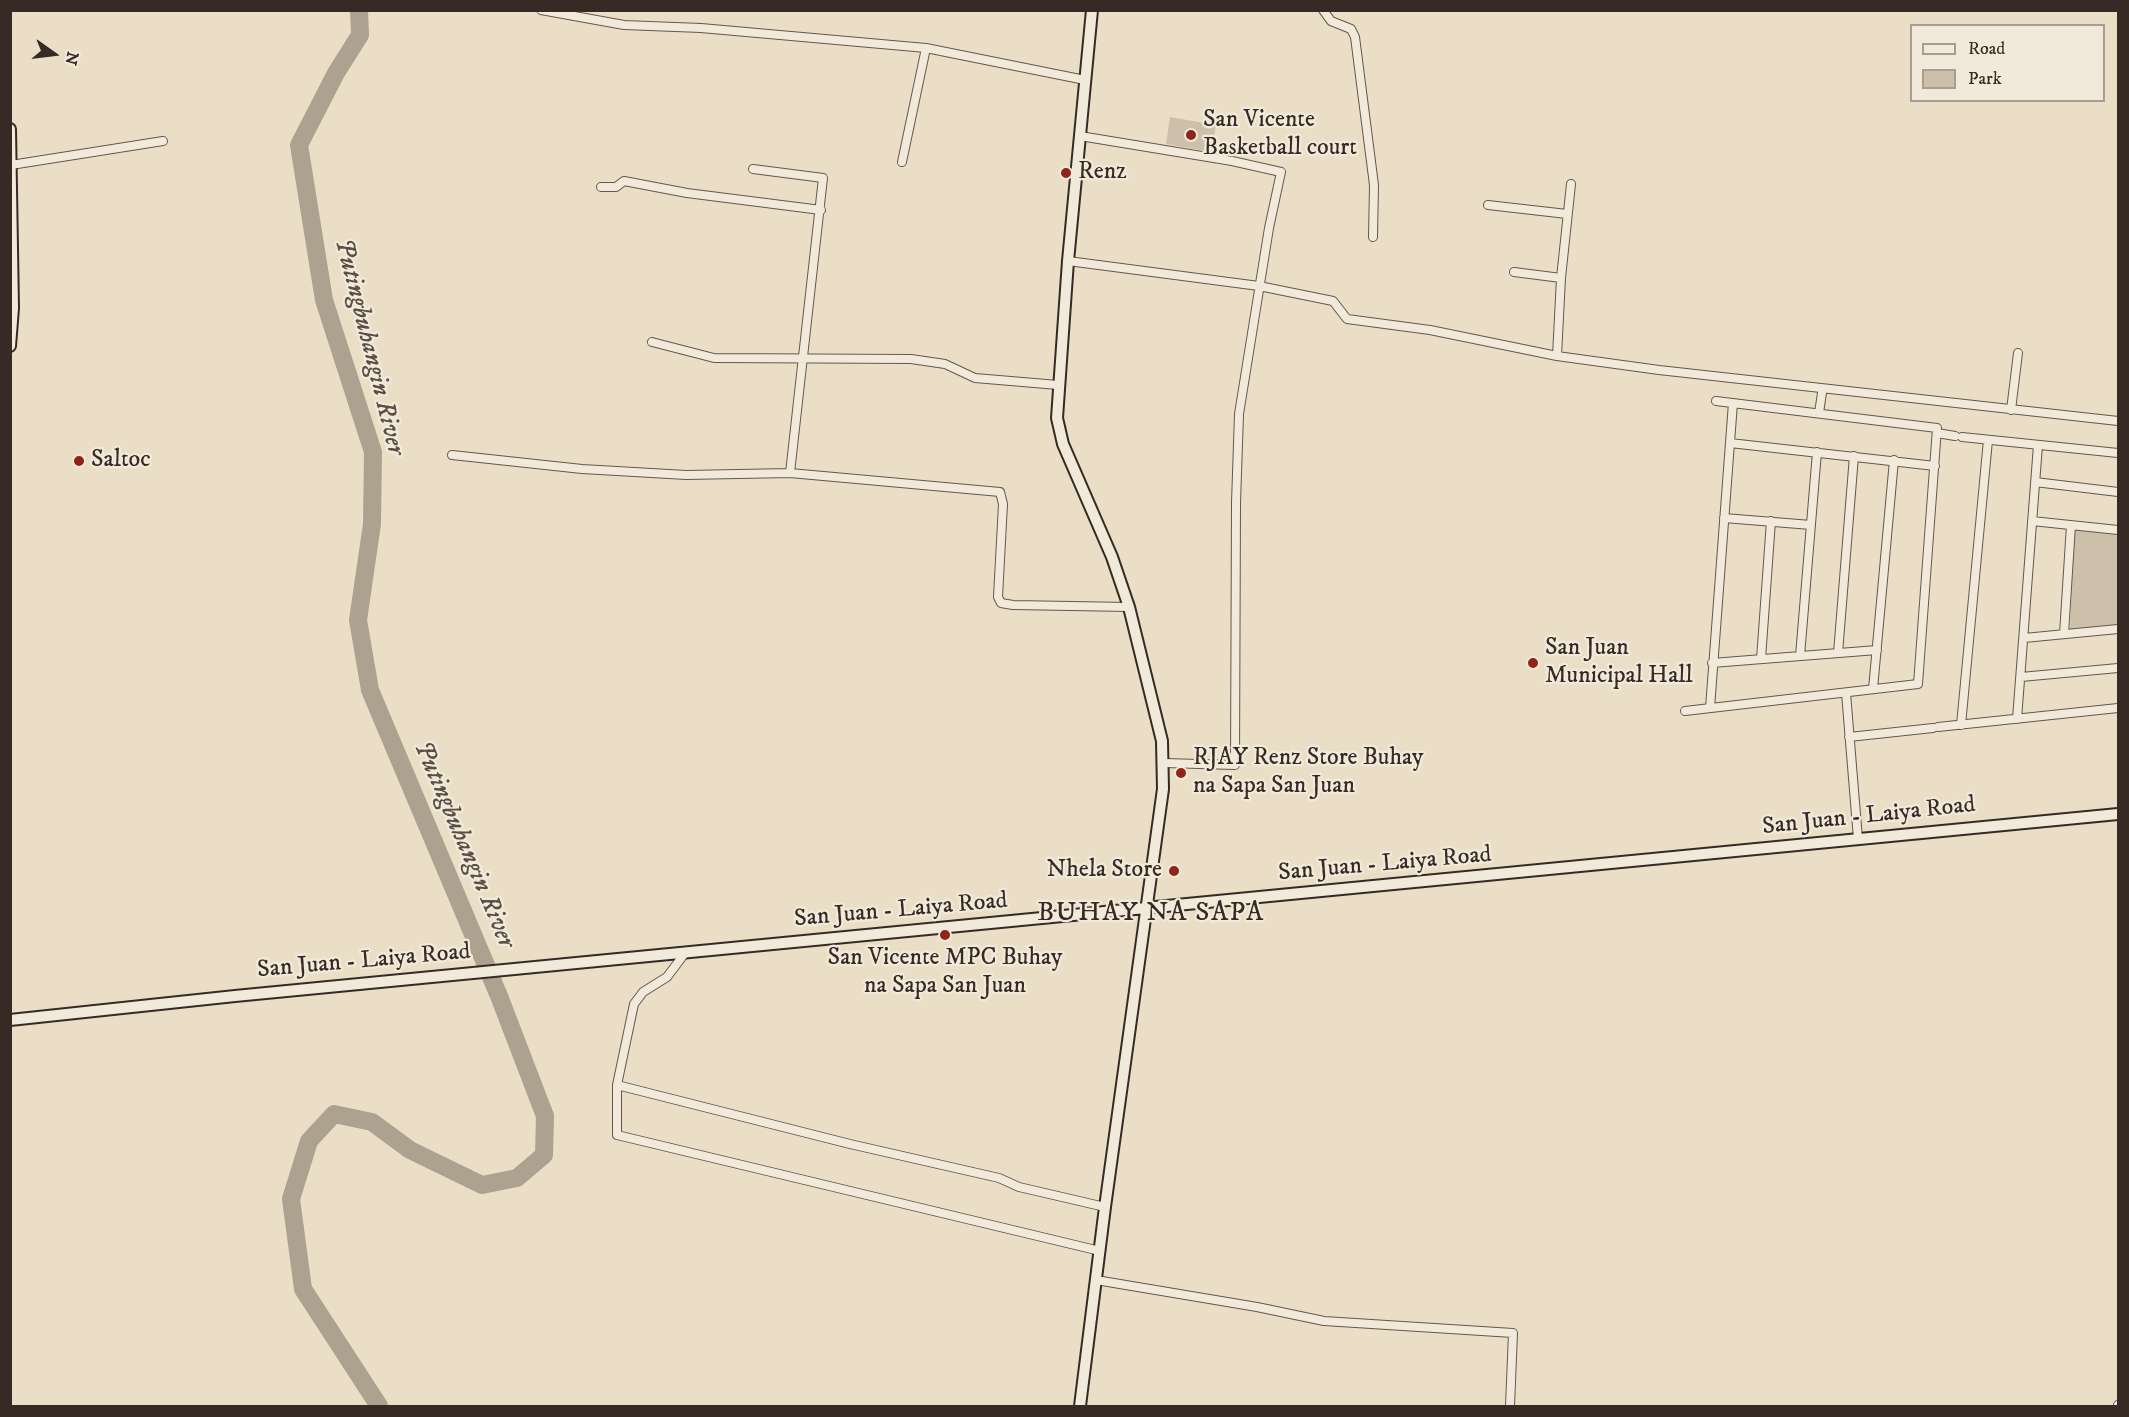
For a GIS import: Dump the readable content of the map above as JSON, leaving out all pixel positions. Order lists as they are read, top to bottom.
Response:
{
  "streets": {
    "main road": ["San Juan - Laiya Road"]
  },
  "districts": ["BUHAY NA SAPA"],
  "water": ["Putingbuhangin River"],
  "places": [
    "San Vicente Basketball court",
    "Renz",
    "Saltoc",
    "San Juan Municipal Hall",
    "RJAY Renz Store Buhay na Sapa San Juan",
    "Nhela Store",
    "San Vicente MPC Buhay na Sapa San Juan"
  ],
  "legend": ["Road", "Park"],
  "north": "right"
}
